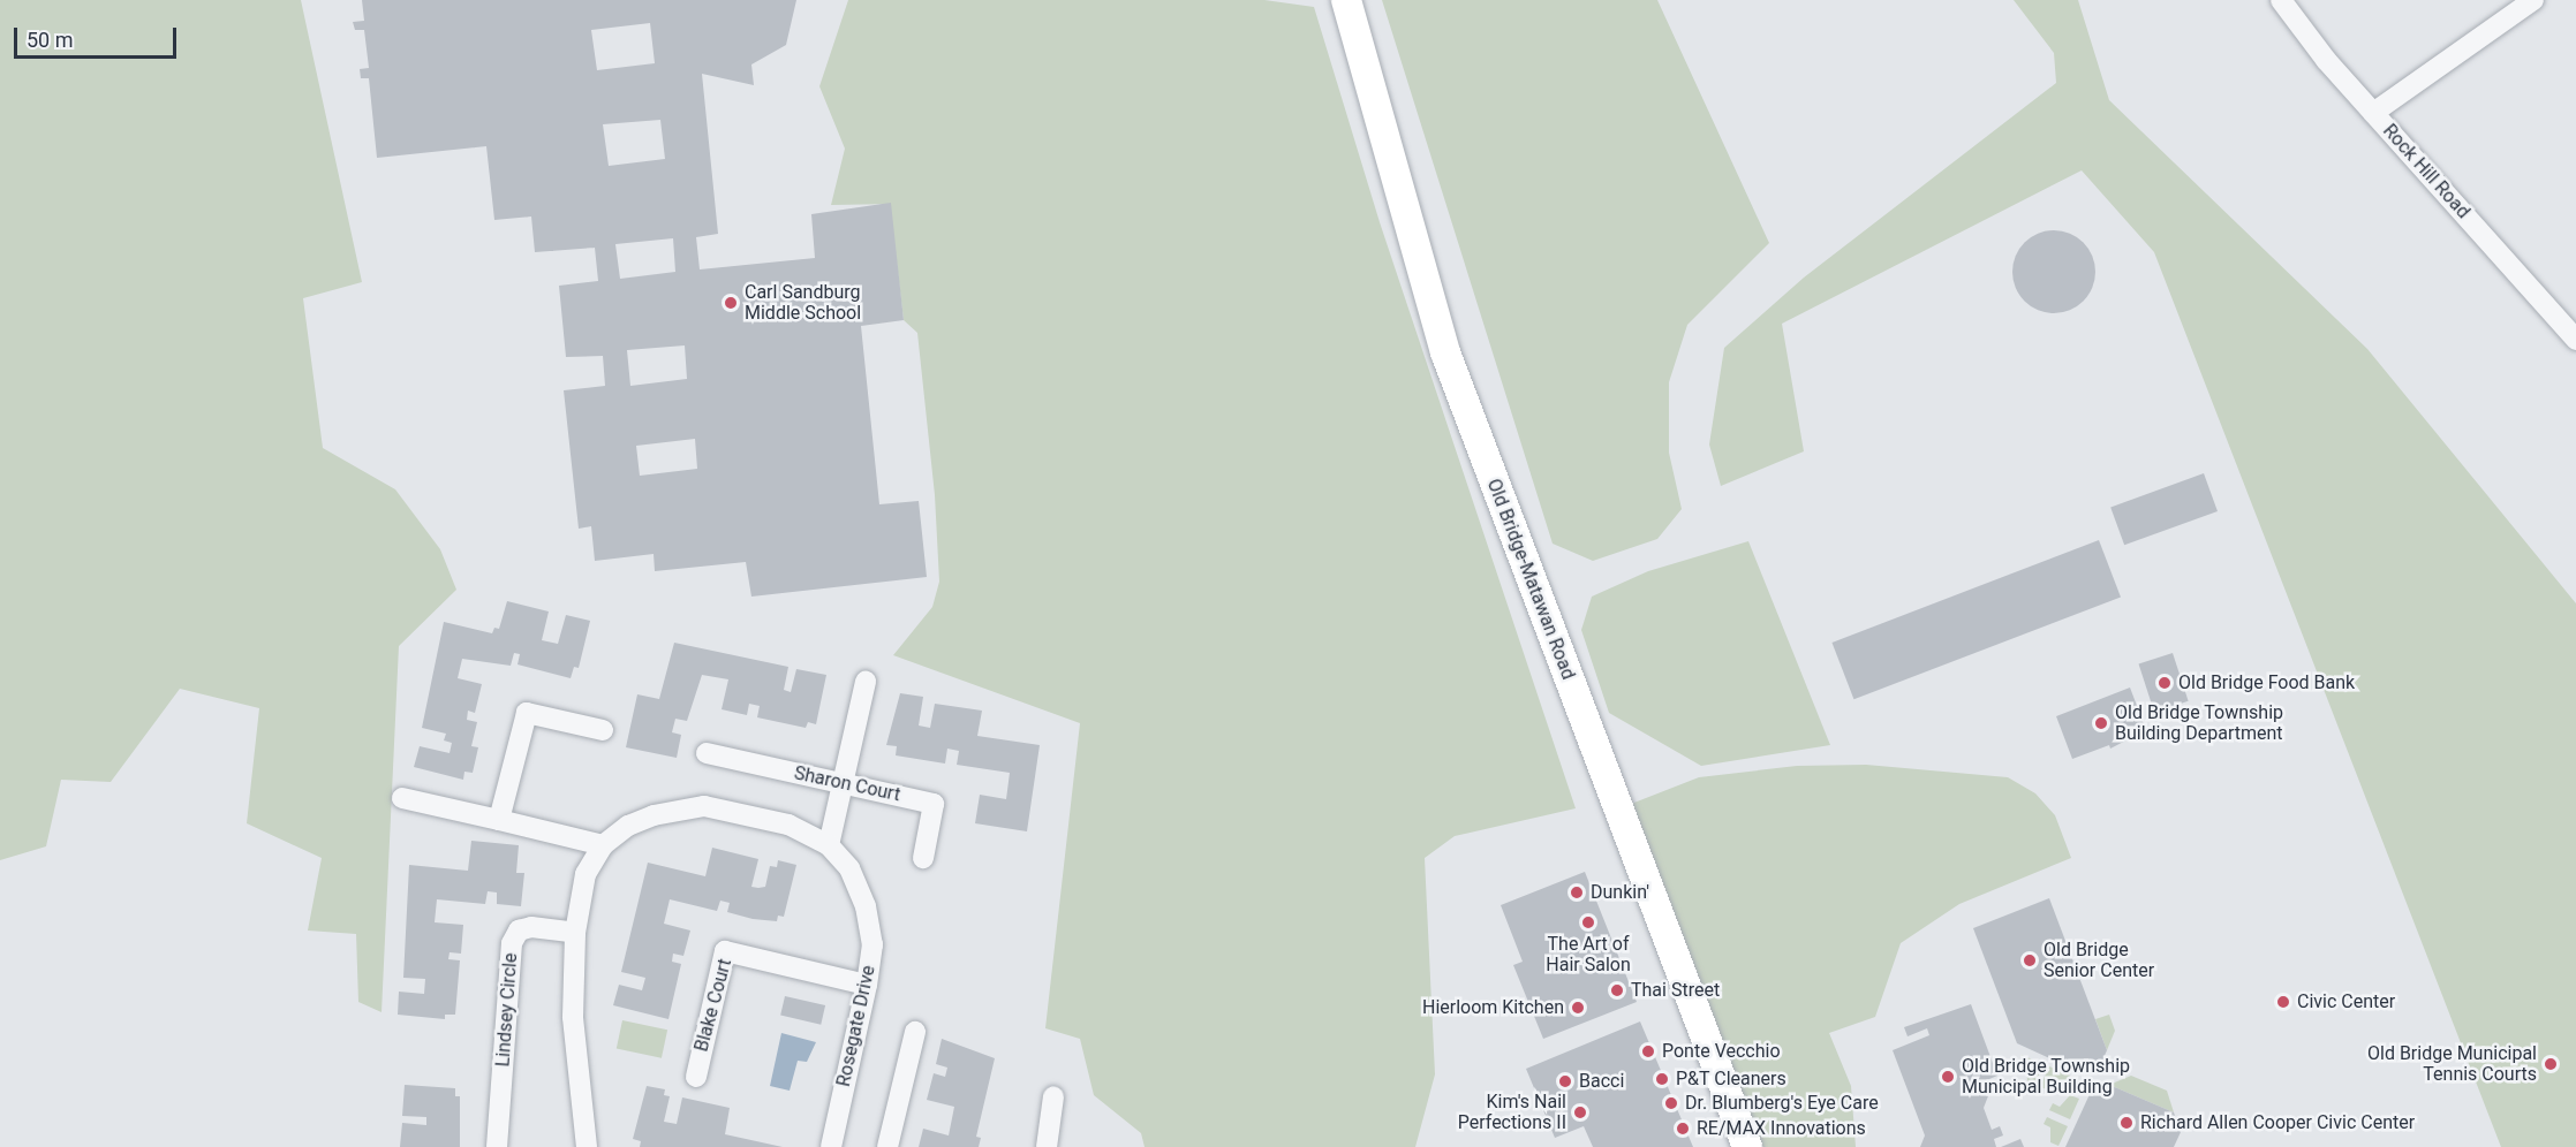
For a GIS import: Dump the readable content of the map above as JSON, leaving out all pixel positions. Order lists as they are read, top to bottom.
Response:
{
  "streets": {
    "main road": ["Old Bridge-Matawan Road"],
    "street": [
      "Rock Hill Road",
      "Sharon Court",
      "Blake Court",
      "Lindsey Circle",
      "Rosegate Drive"
    ]
  },
  "crossings": [
    ["Blake Court", "Rosegate Drive"],
    ["Lindsey Circle", "Rosegate Drive"]
  ],
  "places": [
    "Carl Sandburg Middle School",
    "Old Bridge Food Bank",
    "Old Bridge Township Building Department",
    "Dunkin'",
    "The Art of Hair Salon",
    "Old Bridge Senior Center",
    "Thai Street",
    "Civic Center",
    "Hierloom Kitchen",
    "Ponte Vecchio",
    "Old Bridge Municipal Tennis Courts",
    "Old Bridge Township Municipal Building",
    "P&T Cleaners",
    "Bacci",
    "Dr. Blumberg's Eye Care",
    "Kim's Nail Perfections II",
    "Richard Allen Cooper Civic Center",
    "RE/MAX Innovations"
  ],
  "scale_bar": "50 m"
}
